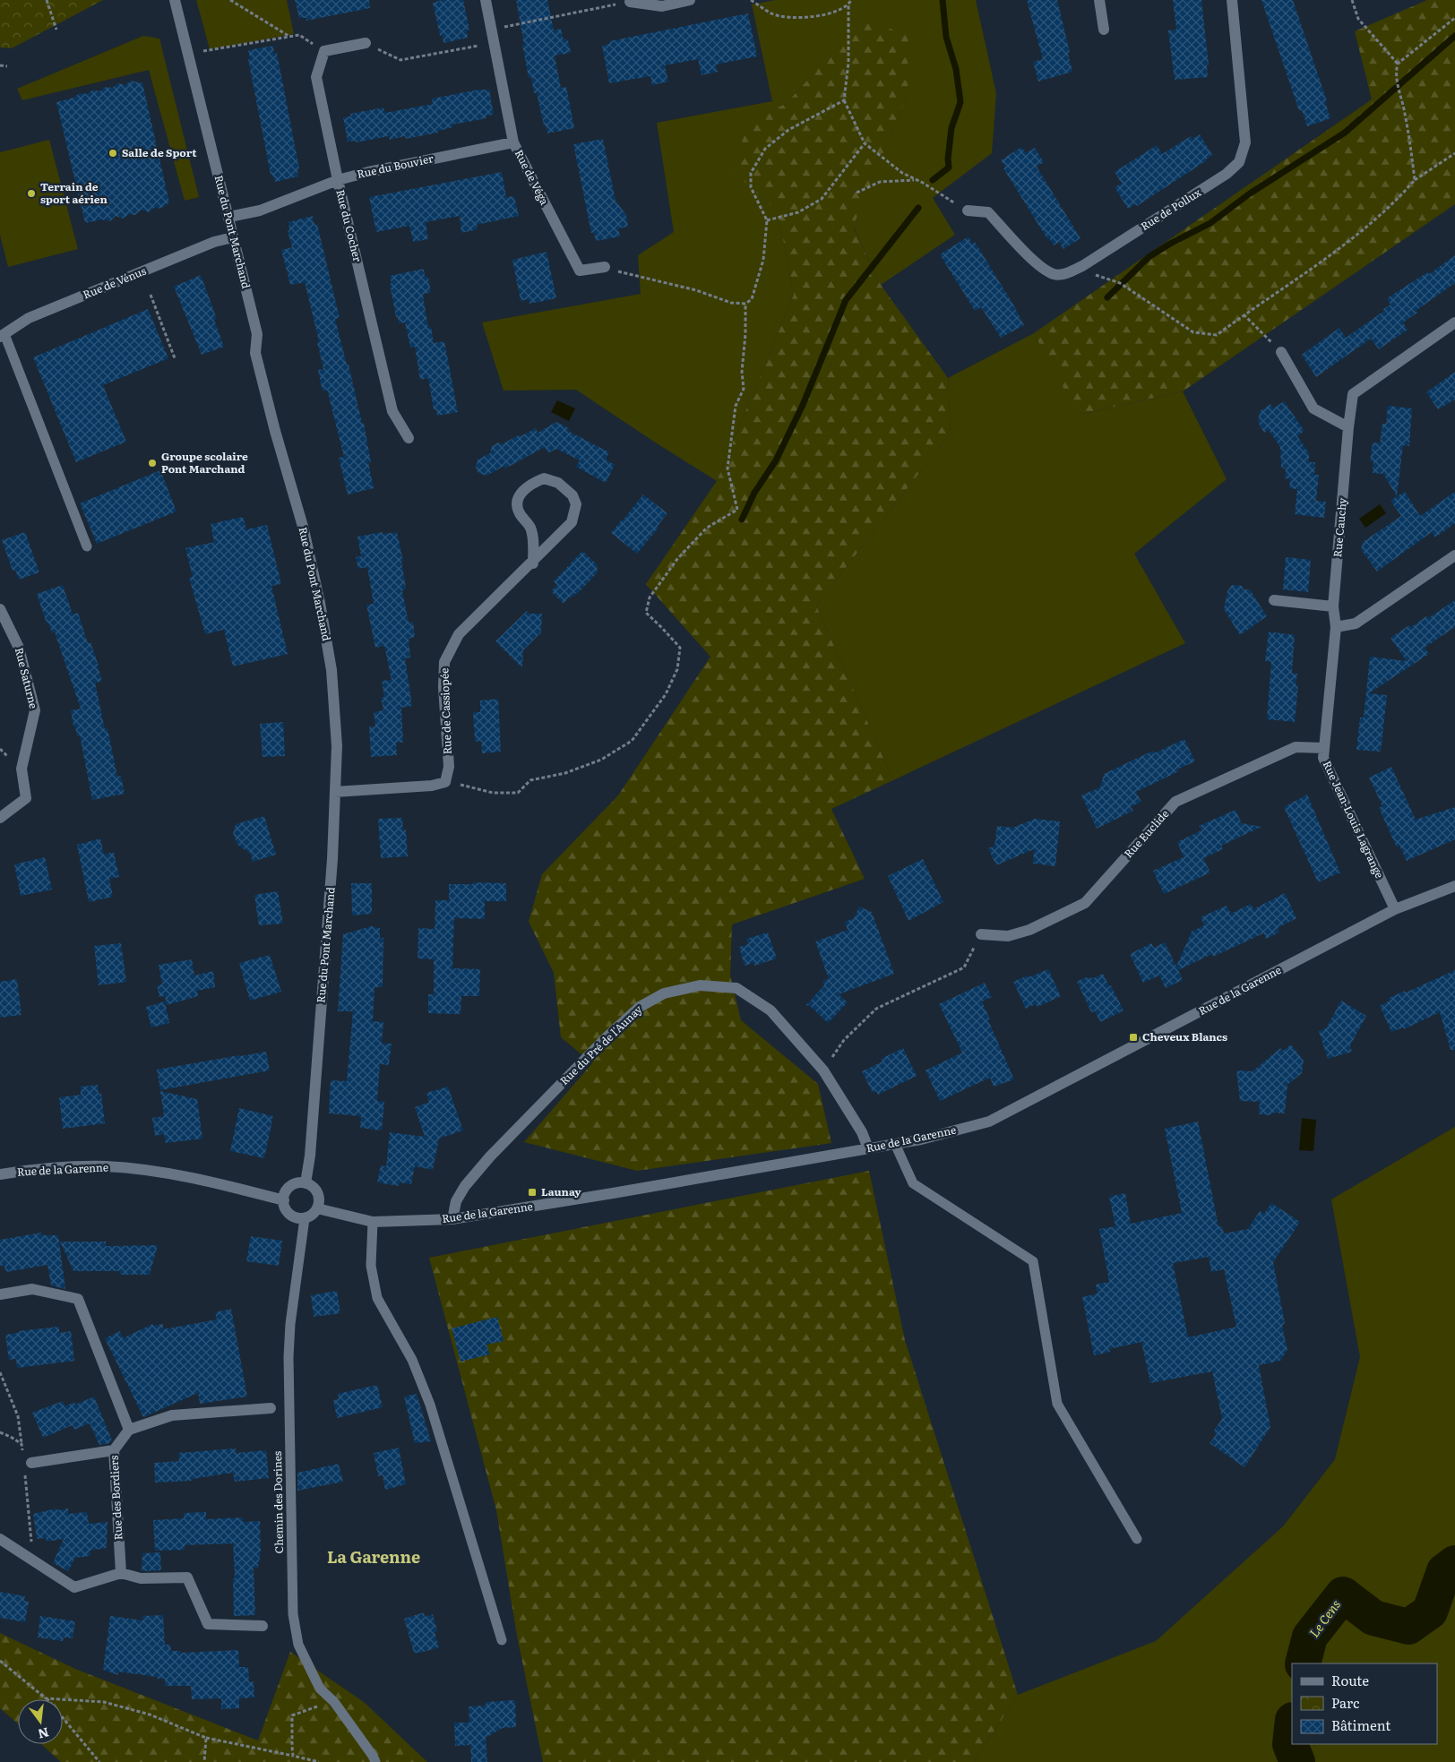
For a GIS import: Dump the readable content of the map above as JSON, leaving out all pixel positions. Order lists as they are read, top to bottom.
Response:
{
  "streets": {
    "street": [
      "Rue du Bouvier",
      "Rue de Véga",
      "Rue de Pollux",
      "Rue du Cocher",
      "Rue du Pont Marchand",
      "Rue de Vénus",
      "Rue Cauchy",
      "Rue Saturne",
      "Rue de Cassiopée",
      "Rue Jean-Louis Lagrange",
      "Rue Euclide",
      "Rue de la Garenne",
      "Rue du Pré de l'Aunay",
      "Rue des Bordiers"
    ],
    "lane": ["Chemin des Dorines"]
  },
  "crossings": [
    ["Rue du Bouvier", "Rue de Véga"],
    ["Rue du Bouvier", "Rue du Cocher"],
    ["Rue du Bouvier", "Rue du Pont Marchand"],
    ["Rue du Pont Marchand", "Rue de Vénus"],
    ["Rue du Pont Marchand", "Rue de la Garenne"],
    ["Rue du Pont Marchand", "Chemin des Dorines"],
    ["Rue Cauchy", "Rue Jean-Louis Lagrange"],
    ["Rue Jean-Louis Lagrange", "Rue Euclide"],
    ["Rue Jean-Louis Lagrange", "Rue de la Garenne"],
    ["Rue de la Garenne", "Rue du Pré de l'Aunay"],
    ["Rue de la Garenne", "Chemin des Dorines"]
  ],
  "districts": ["La Garenne"],
  "water": ["Le Cens"],
  "places": {
    "other": ["Salle de Sport", "Terrain de sport aérien", "Groupe scolaire Pont Marchand"],
    "transit": ["Cheveux Blancs", "Launay"]
  },
  "legend": ["Route", "Parc", "Bâtiment"],
  "north": "bottom"
}
